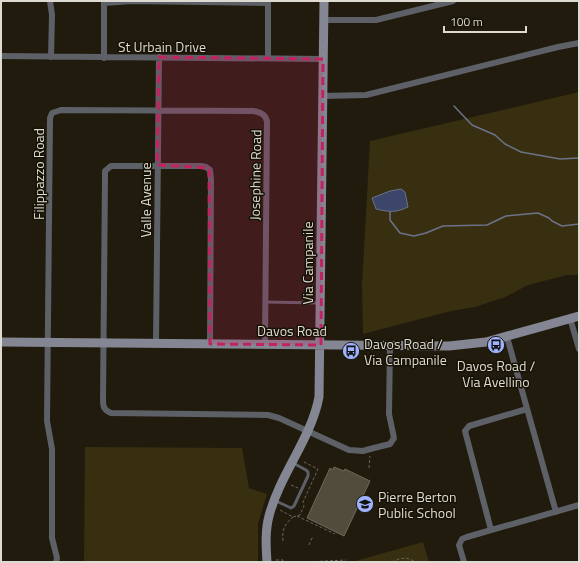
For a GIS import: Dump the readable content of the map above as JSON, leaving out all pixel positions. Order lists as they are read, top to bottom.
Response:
{
  "streets": {
    "street": [
      "St Urbain Drive",
      "Filippazzo Road",
      "Josephine Road",
      "Valle Avenue",
      "Via Campanile",
      "Davos Road"
    ]
  },
  "crossings": [
    ["St Urbain Drive", "Valle Avenue"],
    ["St Urbain Drive", "Via Campanile"],
    ["Filippazzo Road", "Josephine Road"],
    ["Filippazzo Road", "Valle Avenue"],
    ["Filippazzo Road", "Davos Road"],
    ["Josephine Road", "Valle Avenue"],
    ["Josephine Road", "Davos Road"],
    ["Valle Avenue", "Davos Road"],
    ["Via Campanile", "Davos Road"]
  ],
  "places": {
    "bus stop": ["Davos Road / Via Avellino", "Davos Road / Via Campanile"],
    "school or university": ["Pierre Berton Public School"]
  },
  "scale_bar": "100 m"
}
